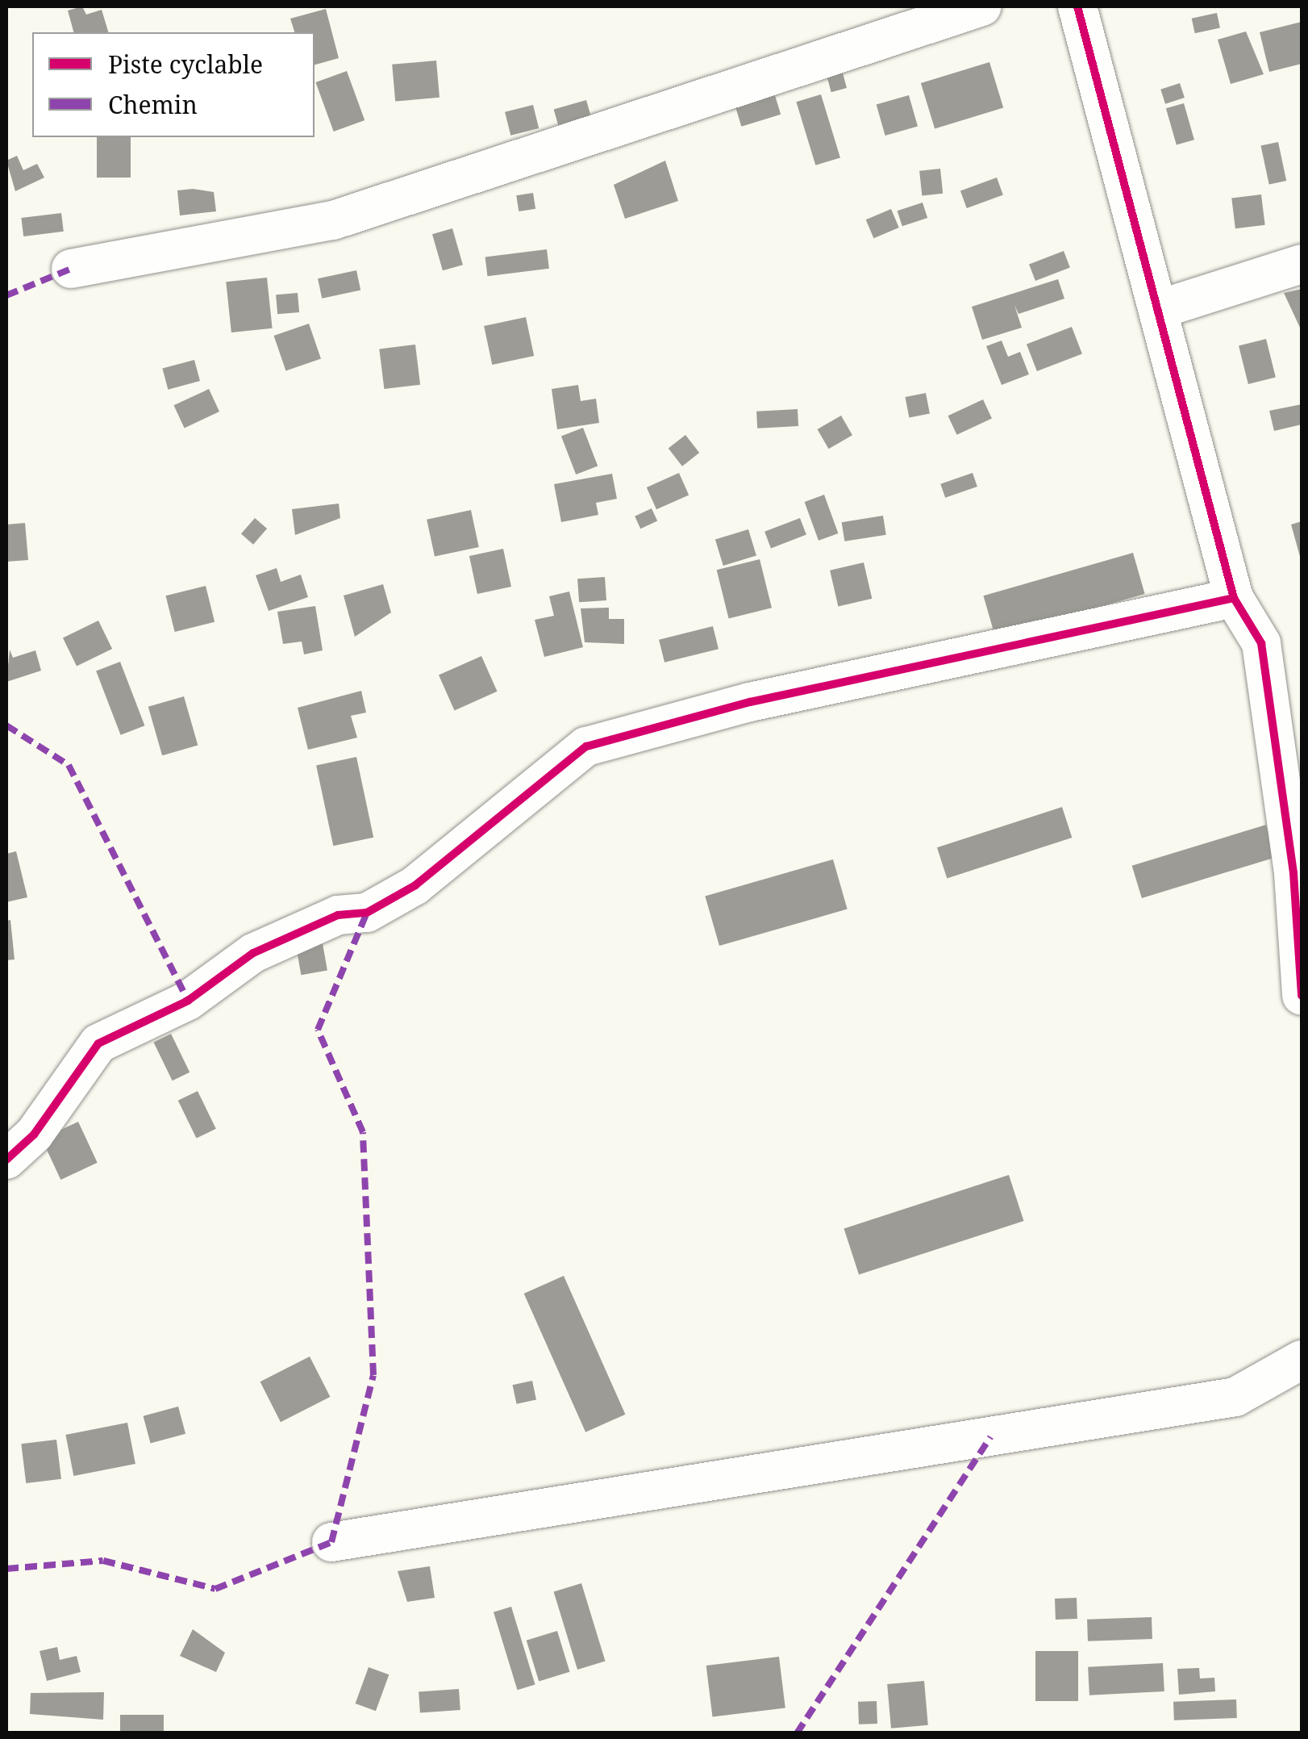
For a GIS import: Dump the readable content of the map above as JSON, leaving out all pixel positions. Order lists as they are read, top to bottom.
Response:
{
  "legend": ["Piste cyclable", "Chemin"]
}
